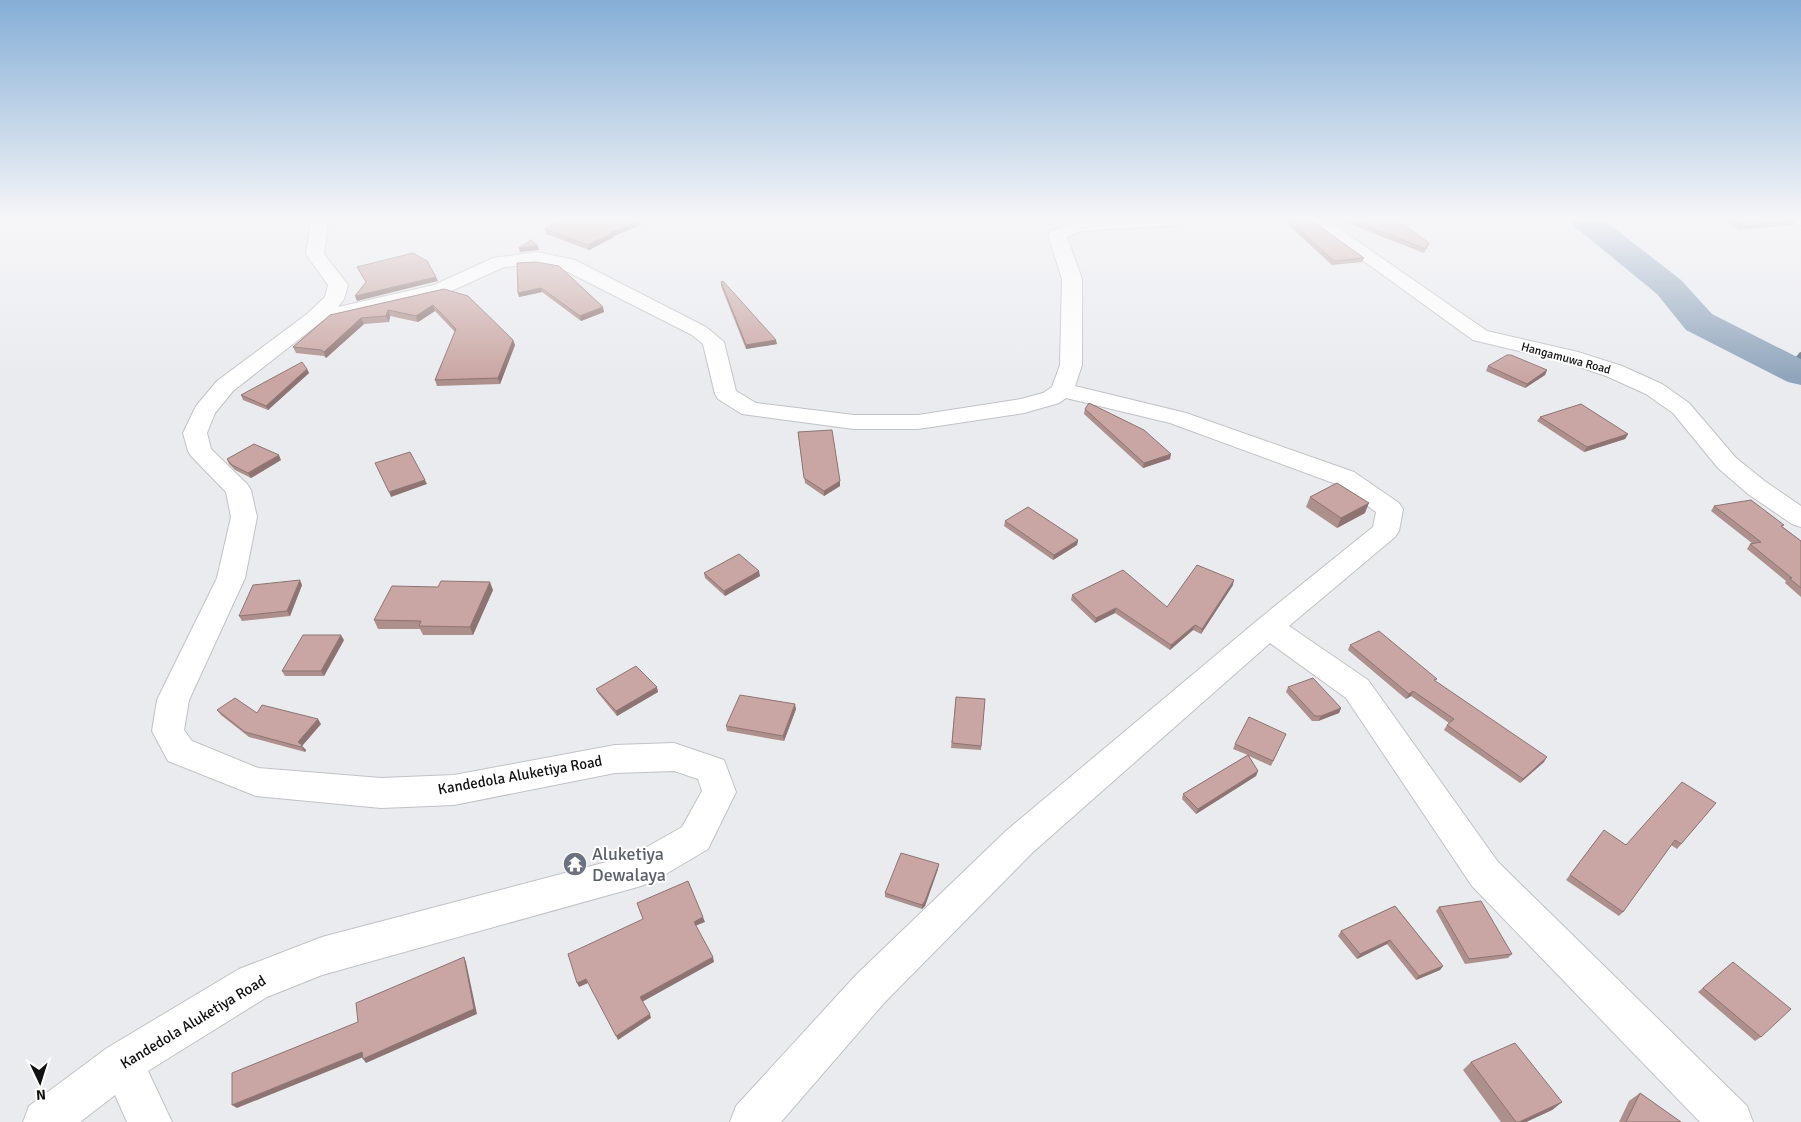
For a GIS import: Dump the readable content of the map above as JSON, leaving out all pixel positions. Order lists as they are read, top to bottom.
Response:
{
  "streets": {
    "street": ["Hangamuwa Road", "Kandedola Aluketiya Road"]
  },
  "places": {
    "temple": ["Aluketiya Dewalaya"]
  },
  "north": "bottom"
}
